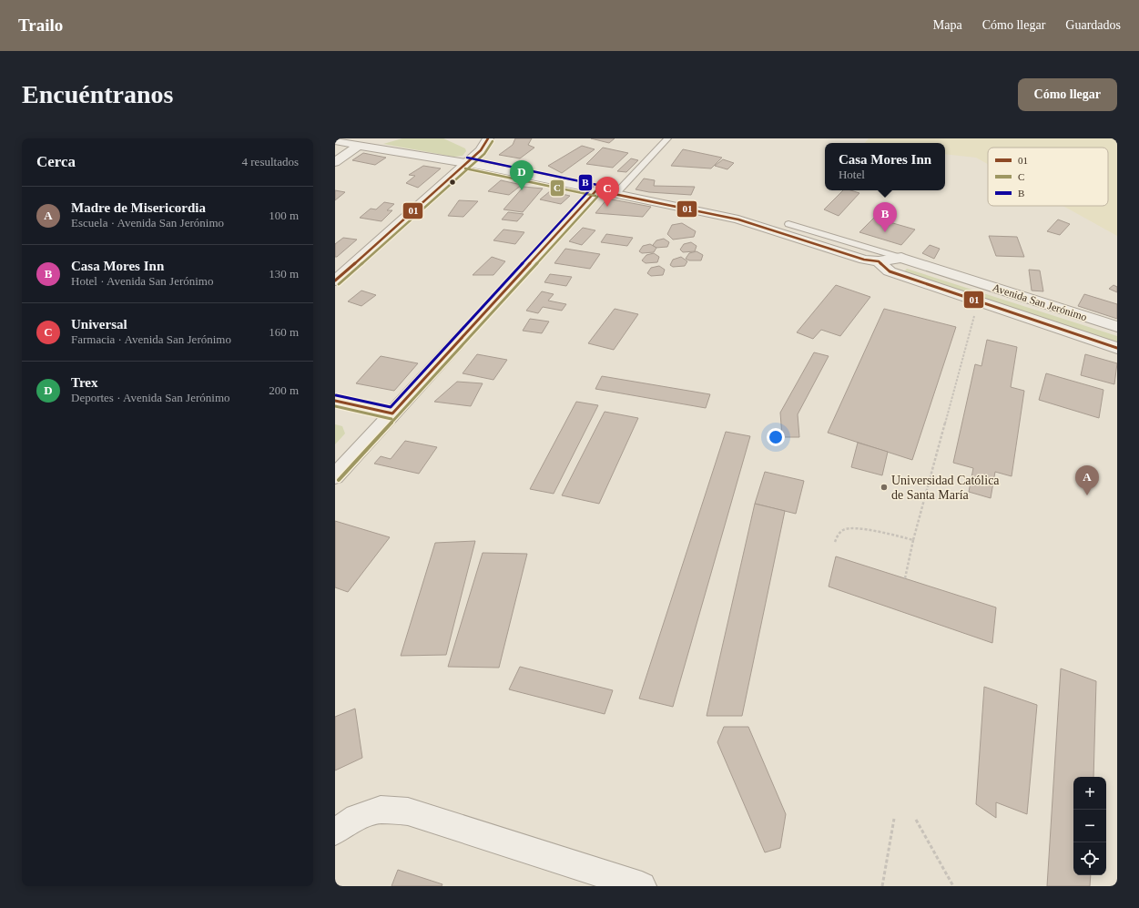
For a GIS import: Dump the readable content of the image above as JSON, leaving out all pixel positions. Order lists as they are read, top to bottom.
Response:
{
  "streets": {
    "street": ["Avenida San Jerónimo"]
  },
  "places": ["Universidad Católica de Santa María"],
  "lines": ["transit line 01", "transit line C", "transit line B"],
  "legend": ["01", "C", "B"],
  "page": {
    "header": "Trailo",
    "nav": ["Mapa", "Cómo llegar", "Guardados"],
    "buttons": "Cómo llegar",
    "title": "Encuéntranos",
    "heading": ["Cerca", "4 resultados"],
    "popup": ["Casa Mores Inn", "Hotel"],
    "pins": [
      "D",
      "C",
      "B",
      "A"
    ],
    "list": [
      {
        "mark": "A",
        "name": "Madre de Misericordia",
        "note": "Escuela · Avenida San Jerónimo",
        "value": "100 m"
      },
      {
        "mark": "B",
        "name": "Casa Mores Inn",
        "note": "Hotel · Avenida San Jerónimo",
        "value": "130 m"
      },
      {
        "mark": "C",
        "name": "Universal",
        "note": "Farmacia · Avenida San Jerónimo",
        "value": "160 m"
      },
      {
        "mark": "D",
        "name": "Trex",
        "note": "Deportes · Avenida San Jerónimo",
        "value": "200 m"
      }
    ],
    "map_buttons": ["+", "−"]
  }
}
